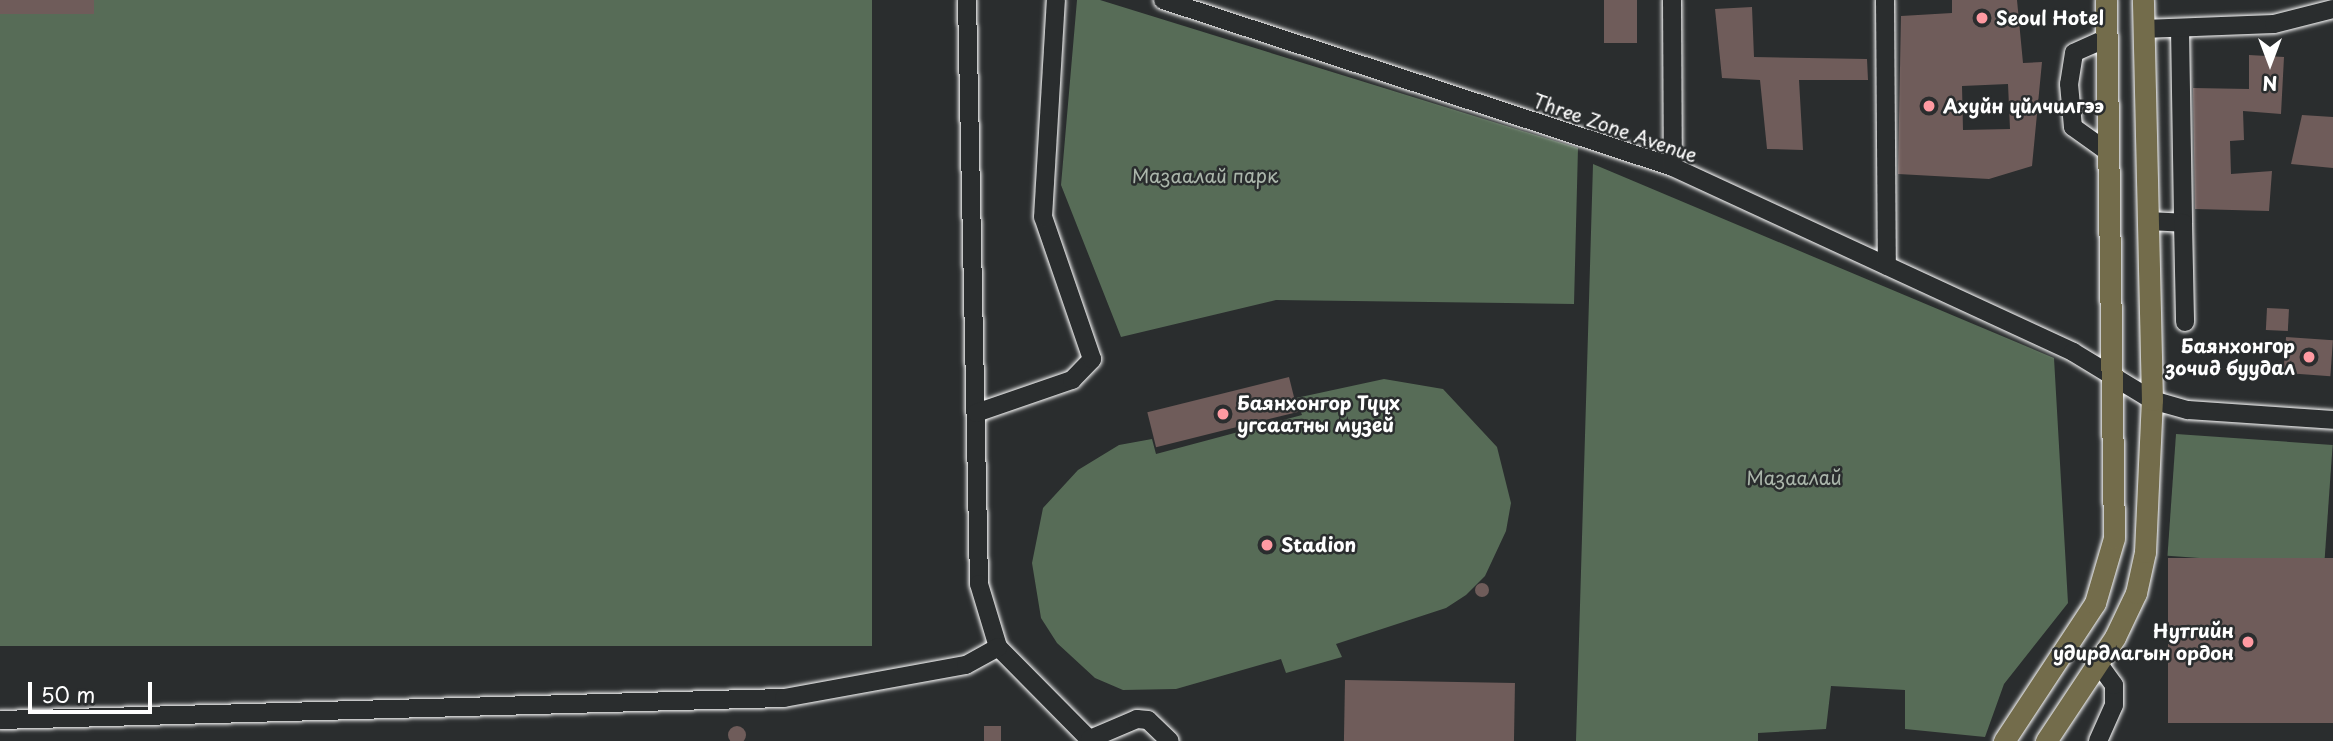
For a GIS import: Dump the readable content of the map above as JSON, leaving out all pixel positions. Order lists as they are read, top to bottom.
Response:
{
  "streets": {
    "street": ["Three Zone Avenue"]
  },
  "parks": ["Мазаалай парк", "Мазаалай"],
  "places": [
    "Seoul Hotel",
    "Ахуйн үйлчилгээ",
    "Баянхонгор зочид буудал",
    "Баянхонгор Түүх угсаатны музей",
    "Stadion",
    "Нутгийн удирдлагын ордон"
  ],
  "scale_bar": "50 m",
  "north": "bottom"
}
